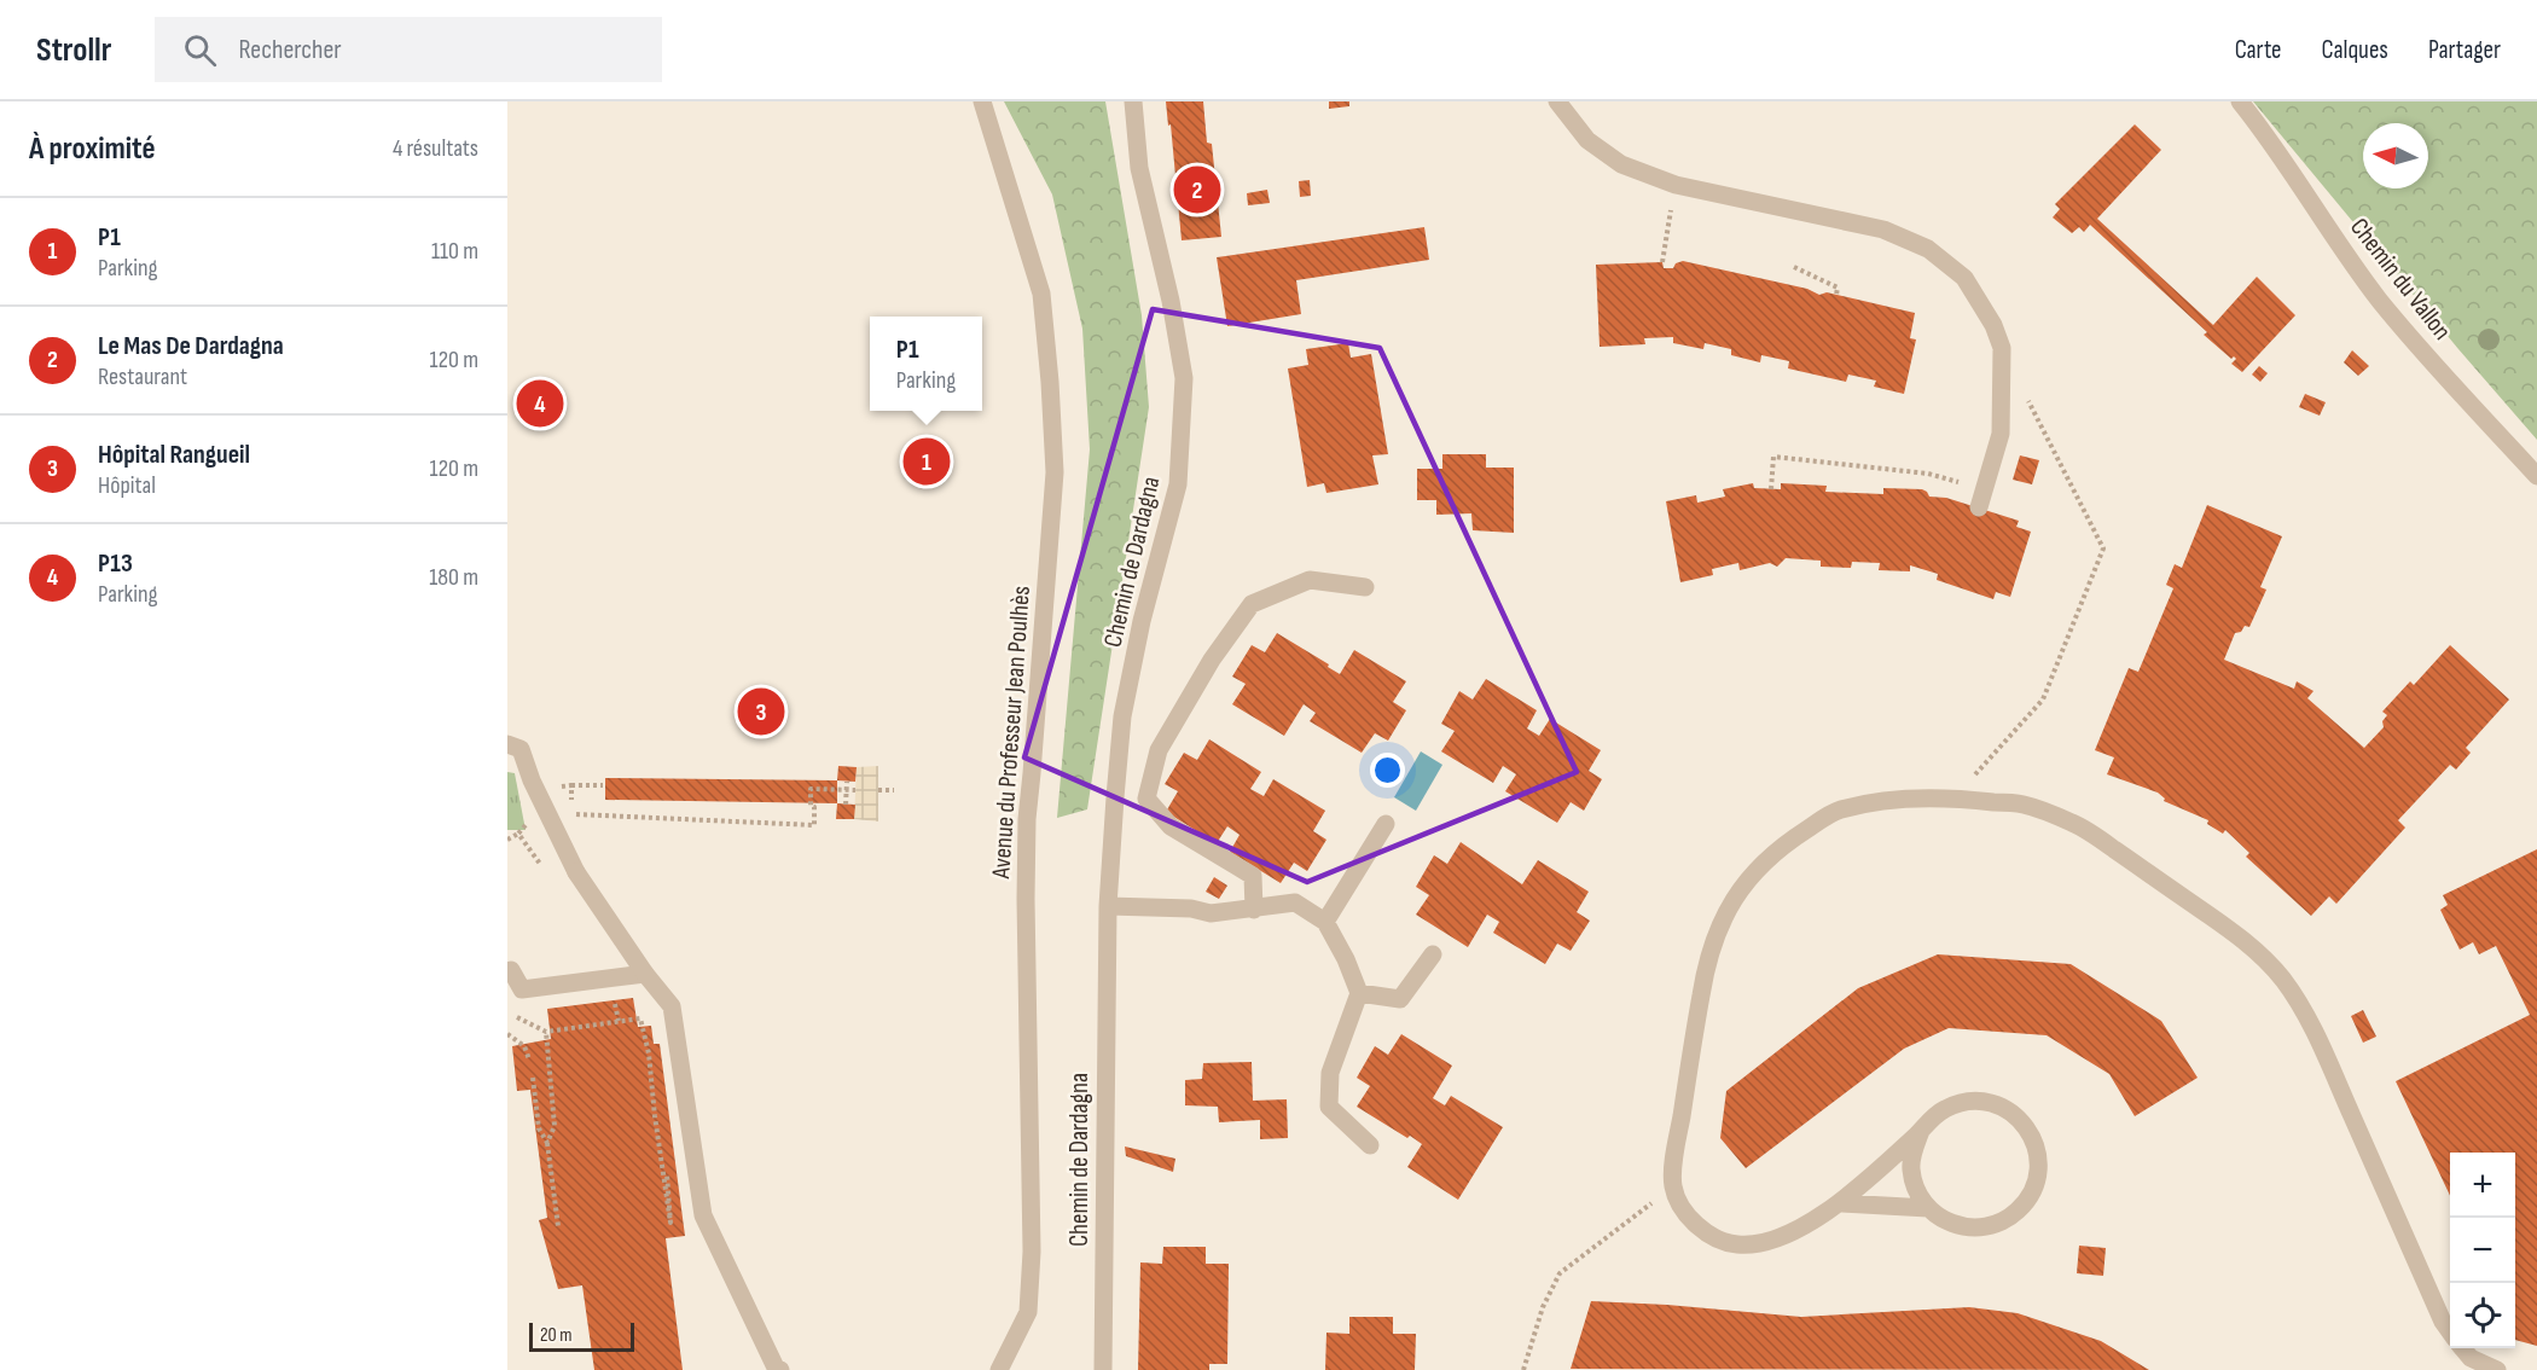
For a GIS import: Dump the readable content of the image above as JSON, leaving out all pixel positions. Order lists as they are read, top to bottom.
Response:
{
  "streets": {
    "street": ["Chemin du Vallon", "Chemin de Dardagna", "Avenue du Professeur Jean Poulhès"]
  },
  "scale_bar": "20 m",
  "north": "left",
  "page": {
    "header": "Strollr",
    "search": "Rechercher",
    "nav": ["Carte", "Calques", "Partager"],
    "heading": ["À proximité", "4 résultats"],
    "pins": [
      "2",
      "4",
      "1",
      "3"
    ],
    "list": [
      {
        "mark": "1",
        "name": "P1",
        "note": "Parking",
        "value": "110 m"
      },
      {
        "mark": "2",
        "name": "Le Mas De Dardagna",
        "note": "Restaurant",
        "value": "120 m"
      },
      {
        "mark": "3",
        "name": "Hôpital Rangueil",
        "note": "Hôpital",
        "value": "120 m"
      },
      {
        "mark": "4",
        "name": "P13",
        "note": "Parking",
        "value": "180 m"
      }
    ],
    "popup": ["P1", "Parking"],
    "map_buttons": ["+", "−"],
    "scale": "20 m"
  }
}
